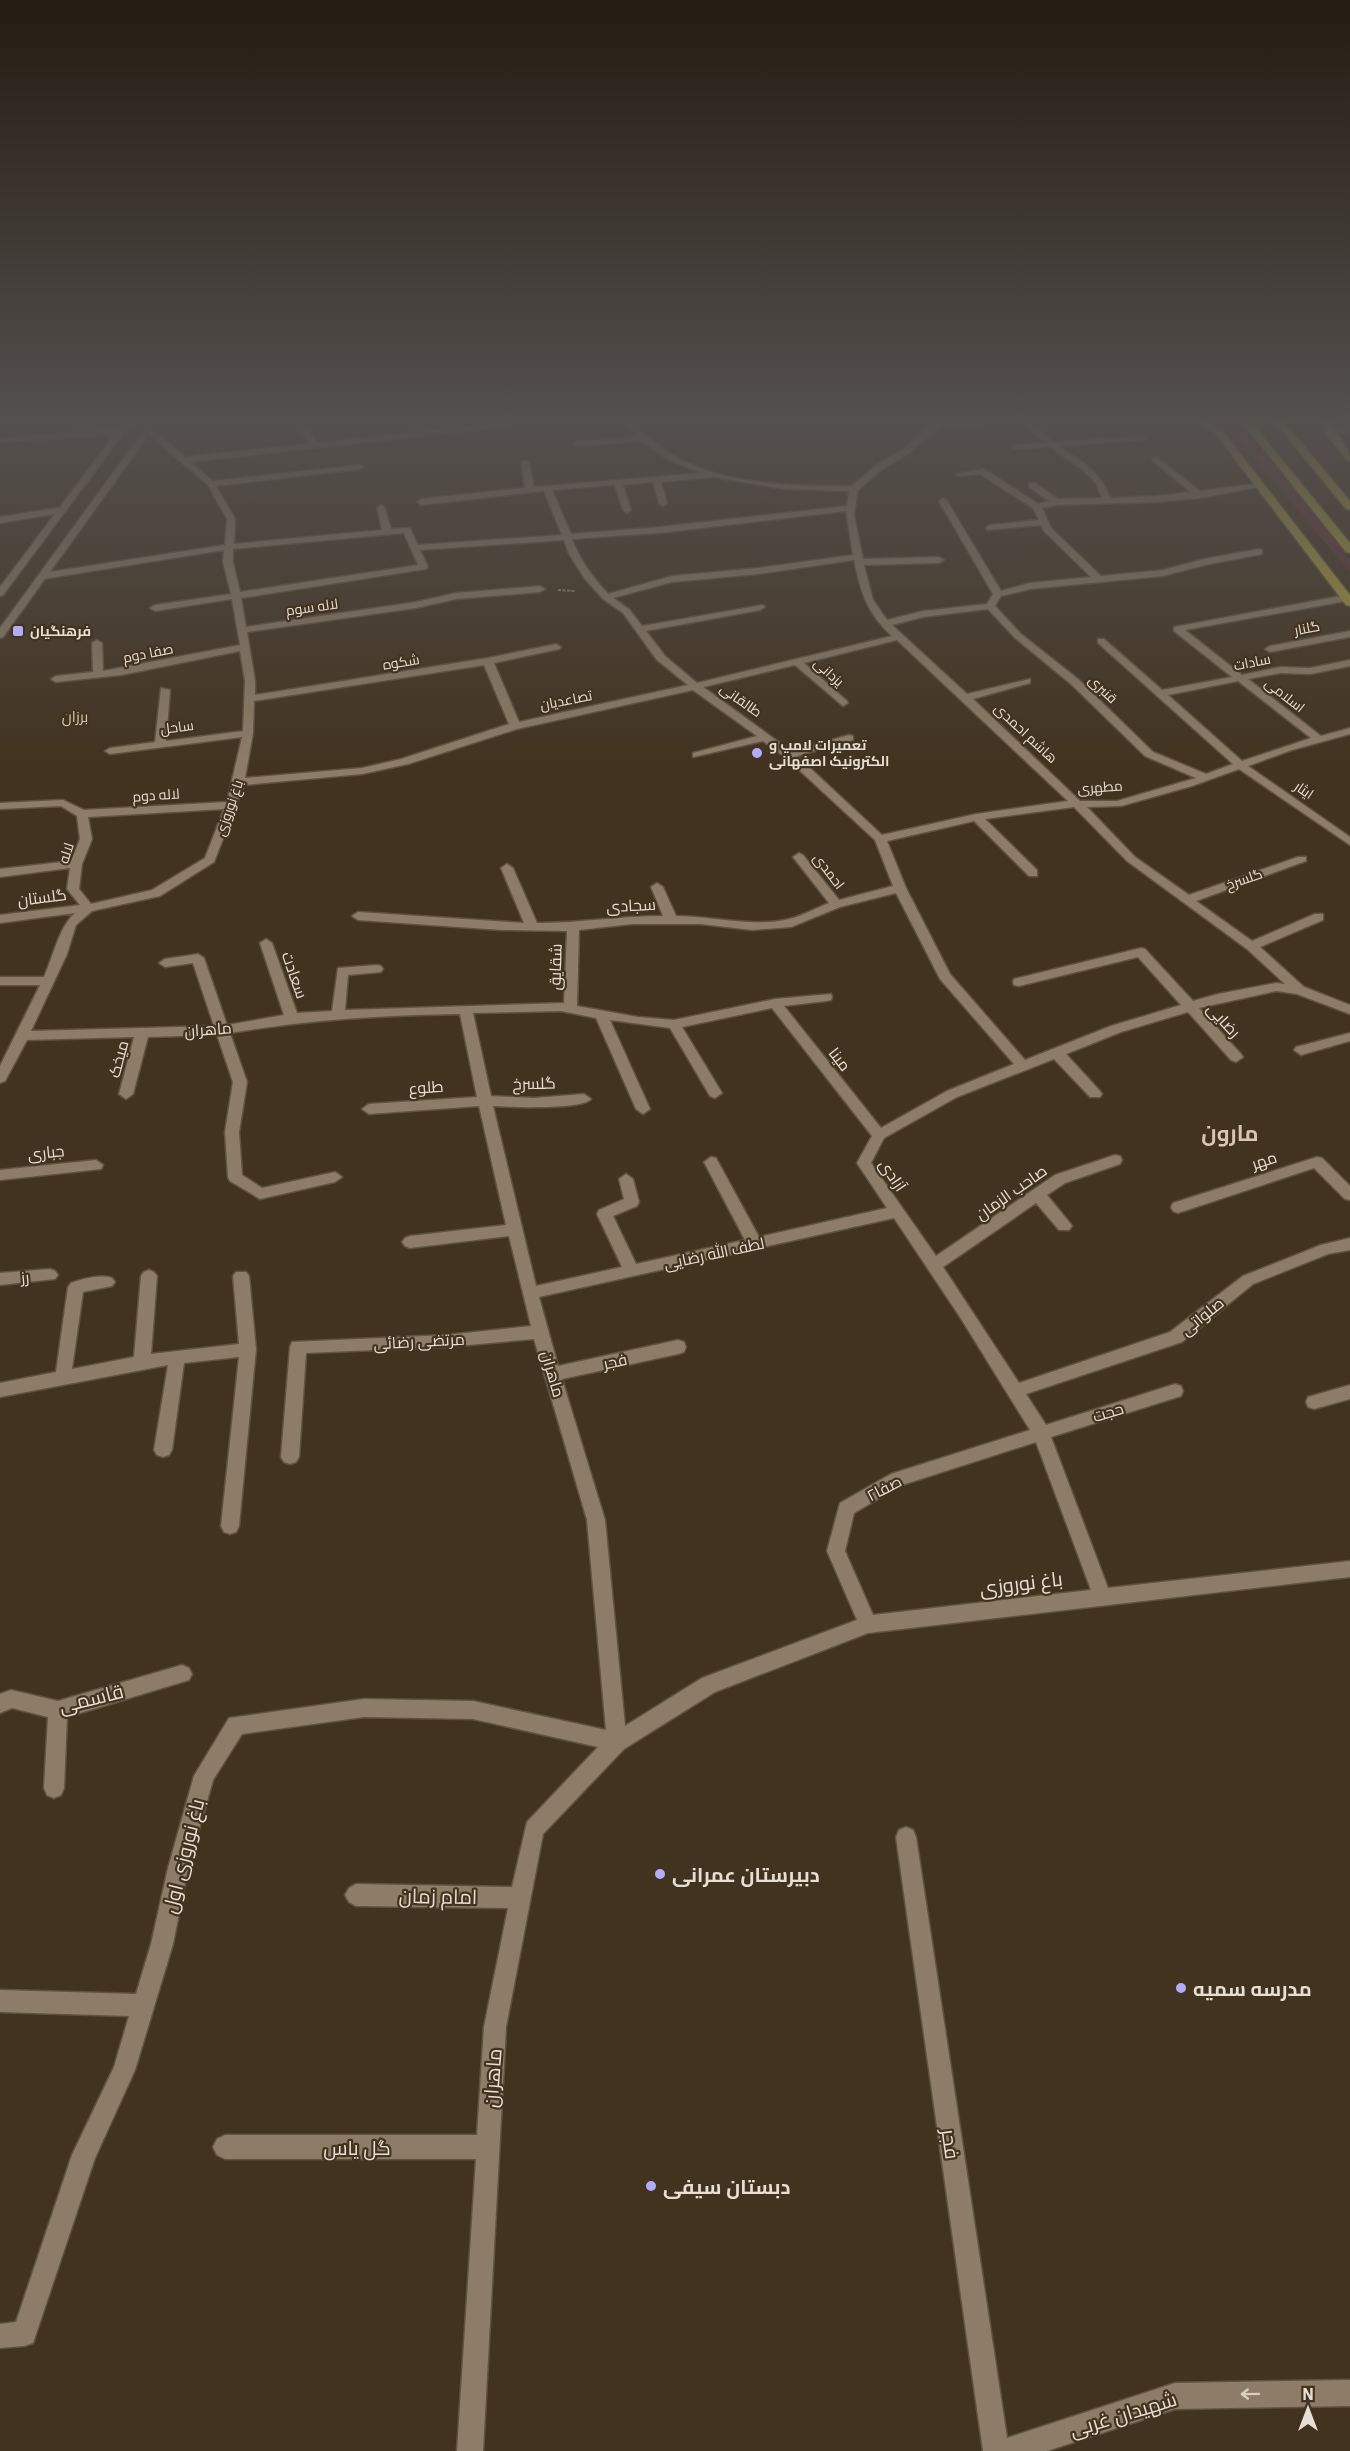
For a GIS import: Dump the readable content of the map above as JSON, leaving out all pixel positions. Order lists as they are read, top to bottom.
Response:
{
  "streets": {
    "street": [
      "لاله سوم",
      "گلنار",
      "صفا دوم",
      "شکوه",
      "سادات",
      "یزدانی",
      "قنبری",
      "اسلامی",
      "تصاعدیان",
      "طالقانی",
      "ساحل",
      "هاشم احمدی",
      "مطهری",
      "ایثار",
      "لاله دوم",
      "باغ نوروزی",
      "لاله",
      "احمدی",
      "گلسرخ",
      "گلستان",
      "سجادی",
      "شقایق",
      "سعادت",
      "رضایی",
      "ماهران",
      "میخک",
      "مینا",
      "طلوع",
      "جباری",
      "مهر",
      "آزادی",
      "صاحب الزمان",
      "لطف الله رضایی",
      "رز",
      "صلواتی",
      "مرتضی رضائی",
      "فجر",
      "حجت",
      "صفا۲",
      "قاسمی",
      "باغ نوروزی اول",
      "امام زمان",
      "گل یاس",
      "شهیدان غربی"
    ]
  },
  "crossings": [
    ["لاله سوم", "باغ نوروزی"],
    ["صفا دوم", "باغ نوروزی"],
    ["شکوه", "باغ نوروزی"],
    ["سادات", "اسلامی"],
    ["سادات", "ایثار"],
    ["یزدانی", "تصاعدیان"],
    ["قنبری", "مطهری"],
    ["اسلامی", "مطهری"],
    ["تصاعدیان", "طالقانی"],
    ["تصاعدیان", "هاشم احمدی"],
    ["تصاعدیان", "باغ نوروزی"],
    ["طالقانی", "مطهری"],
    ["طالقانی", "سجادی"],
    ["طالقانی", "آزادی"],
    ["ساحل", "باغ نوروزی"],
    ["هاشم احمدی", "مطهری"],
    ["هاشم احمدی", "گلسرخ"],
    ["هاشم احمدی", "آزادی"],
    ["مطهری", "ایثار"],
    ["لاله دوم", "باغ نوروزی"],
    ["لاله دوم", "لاله"],
    ["باغ نوروزی", "لاله"],
    ["باغ نوروزی", "گلستان"],
    ["باغ نوروزی", "ماهران"],
    ["باغ نوروزی", "آزادی"],
    ["باغ نوروزی", "صفا۲"],
    ["لاله", "گلستان"],
    ["احمدی", "سجادی"],
    ["گلسرخ", "ماهران"],
    ["گلسرخ", "طلوع"],
    ["سجادی", "شقایق"],
    ["شقایق", "ماهران"],
    ["سعادت", "ماهران"],
    ["رضایی", "آزادی"],
    ["ماهران", "میخک"],
    ["ماهران", "مینا"],
    ["ماهران", "طلوع"],
    ["ماهران", "لطف الله رضایی"],
    ["ماهران", "مرتضی رضائی"],
    ["ماهران", "فجر"],
    ["ماهران", "باغ نوروزی اول"],
    ["ماهران", "امام زمان"],
    ["ماهران", "گل یاس"],
    ["مینا", "آزادی"],
    ["آزادی", "صاحب الزمان"],
    ["آزادی", "لطف الله رضایی"],
    ["آزادی", "صلواتی"],
    ["آزادی", "حجت"],
    ["آزادی", "صفا۲"],
    ["حجت", "صفا۲"]
  ],
  "one_way": ["شهیدان غربی"],
  "districts": ["برزان", "مارون"],
  "places": {
    "transit": ["فرهنگیان"],
    "other": [
      "تعمیرات لامپ و الکترونیک اصفهانی",
      "دبیرستان عمرانی",
      "مدرسه سمیه",
      "دبستان سیفی"
    ]
  },
  "north": "top"
}
